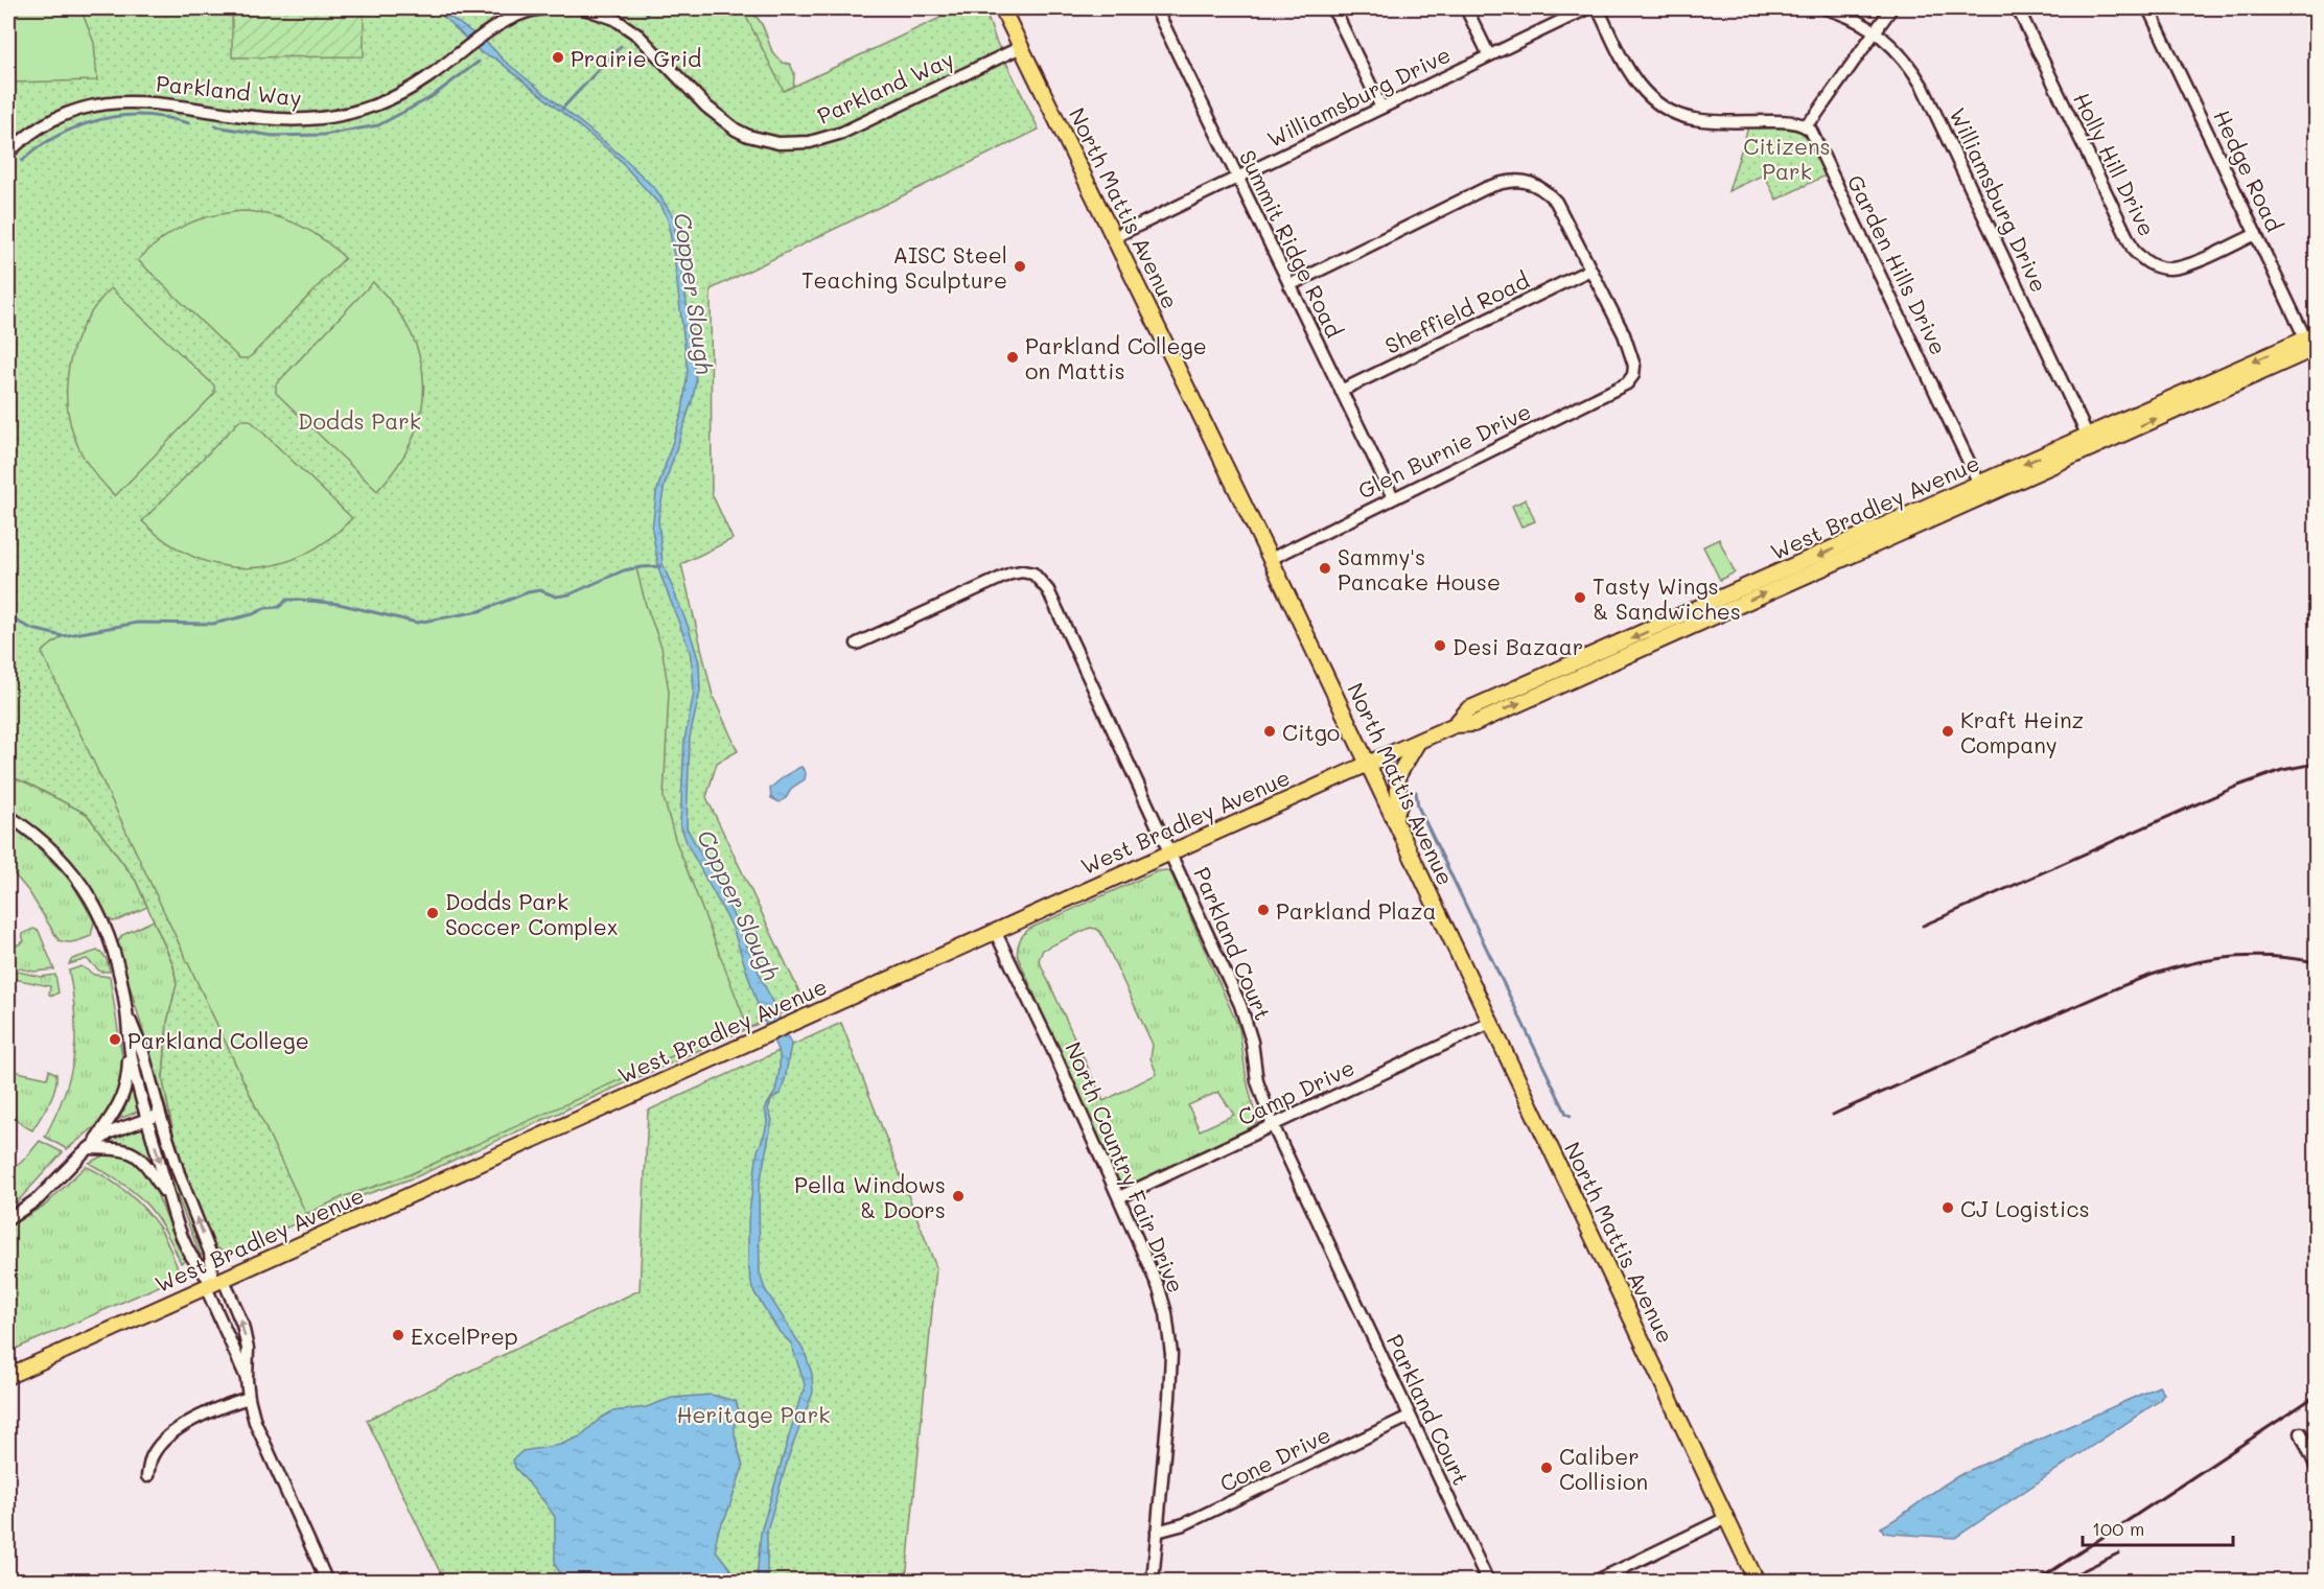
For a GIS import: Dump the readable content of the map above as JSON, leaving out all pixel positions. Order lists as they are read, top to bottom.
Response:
{
  "streets": {
    "main road": ["North Mattis Avenue", "West Bradley Avenue"],
    "street": [
      "Parkland Way",
      "Williamsburg Drive",
      "Holly Hill Drive",
      "Hedge Road",
      "Summit Ridge Road",
      "Garden Hills Drive",
      "Sheffield Road",
      "Glen Burnie Drive",
      "Parkland Court",
      "Camp Drive",
      "North Country Fair Drive",
      "Cone Drive"
    ]
  },
  "crossings": [
    ["Parkland Way", "North Mattis Avenue"],
    ["Williamsburg Drive", "North Mattis Avenue"],
    ["Williamsburg Drive", "Summit Ridge Road"],
    ["Williamsburg Drive", "West Bradley Avenue"],
    ["Holly Hill Drive", "Hedge Road"],
    ["Hedge Road", "West Bradley Avenue"],
    ["North Mattis Avenue", "Glen Burnie Drive"],
    ["North Mattis Avenue", "West Bradley Avenue"],
    ["North Mattis Avenue", "Camp Drive"],
    ["Summit Ridge Road", "Sheffield Road"],
    ["Summit Ridge Road", "Glen Burnie Drive"],
    ["Garden Hills Drive", "West Bradley Avenue"],
    ["Sheffield Road", "Glen Burnie Drive"],
    ["West Bradley Avenue", "Parkland Court"],
    ["West Bradley Avenue", "North Country Fair Drive"],
    ["Parkland Court", "Camp Drive"],
    ["Parkland Court", "Cone Drive"],
    ["Camp Drive", "North Country Fair Drive"],
    ["North Country Fair Drive", "Cone Drive"]
  ],
  "water": ["Copper Slough"],
  "parks": ["Citizens Park", "Dodds Park", "Heritage Park"],
  "places": [
    "Prairie Grid",
    "AISC Steel Teaching Sculpture",
    "Parkland College on Mattis",
    "Sammy's Pancake House",
    "Tasty Wings & Sandwiches",
    "Desi Bazaar",
    "Citgo",
    "Kraft Heinz Company",
    "Parkland Plaza",
    "Dodds Park Soccer Complex",
    "Parkland College",
    "Pella Windows & Doors",
    "CJ Logistics",
    "ExcelPrep",
    "Caliber Collision"
  ],
  "scale_bar": "100 m"
}
